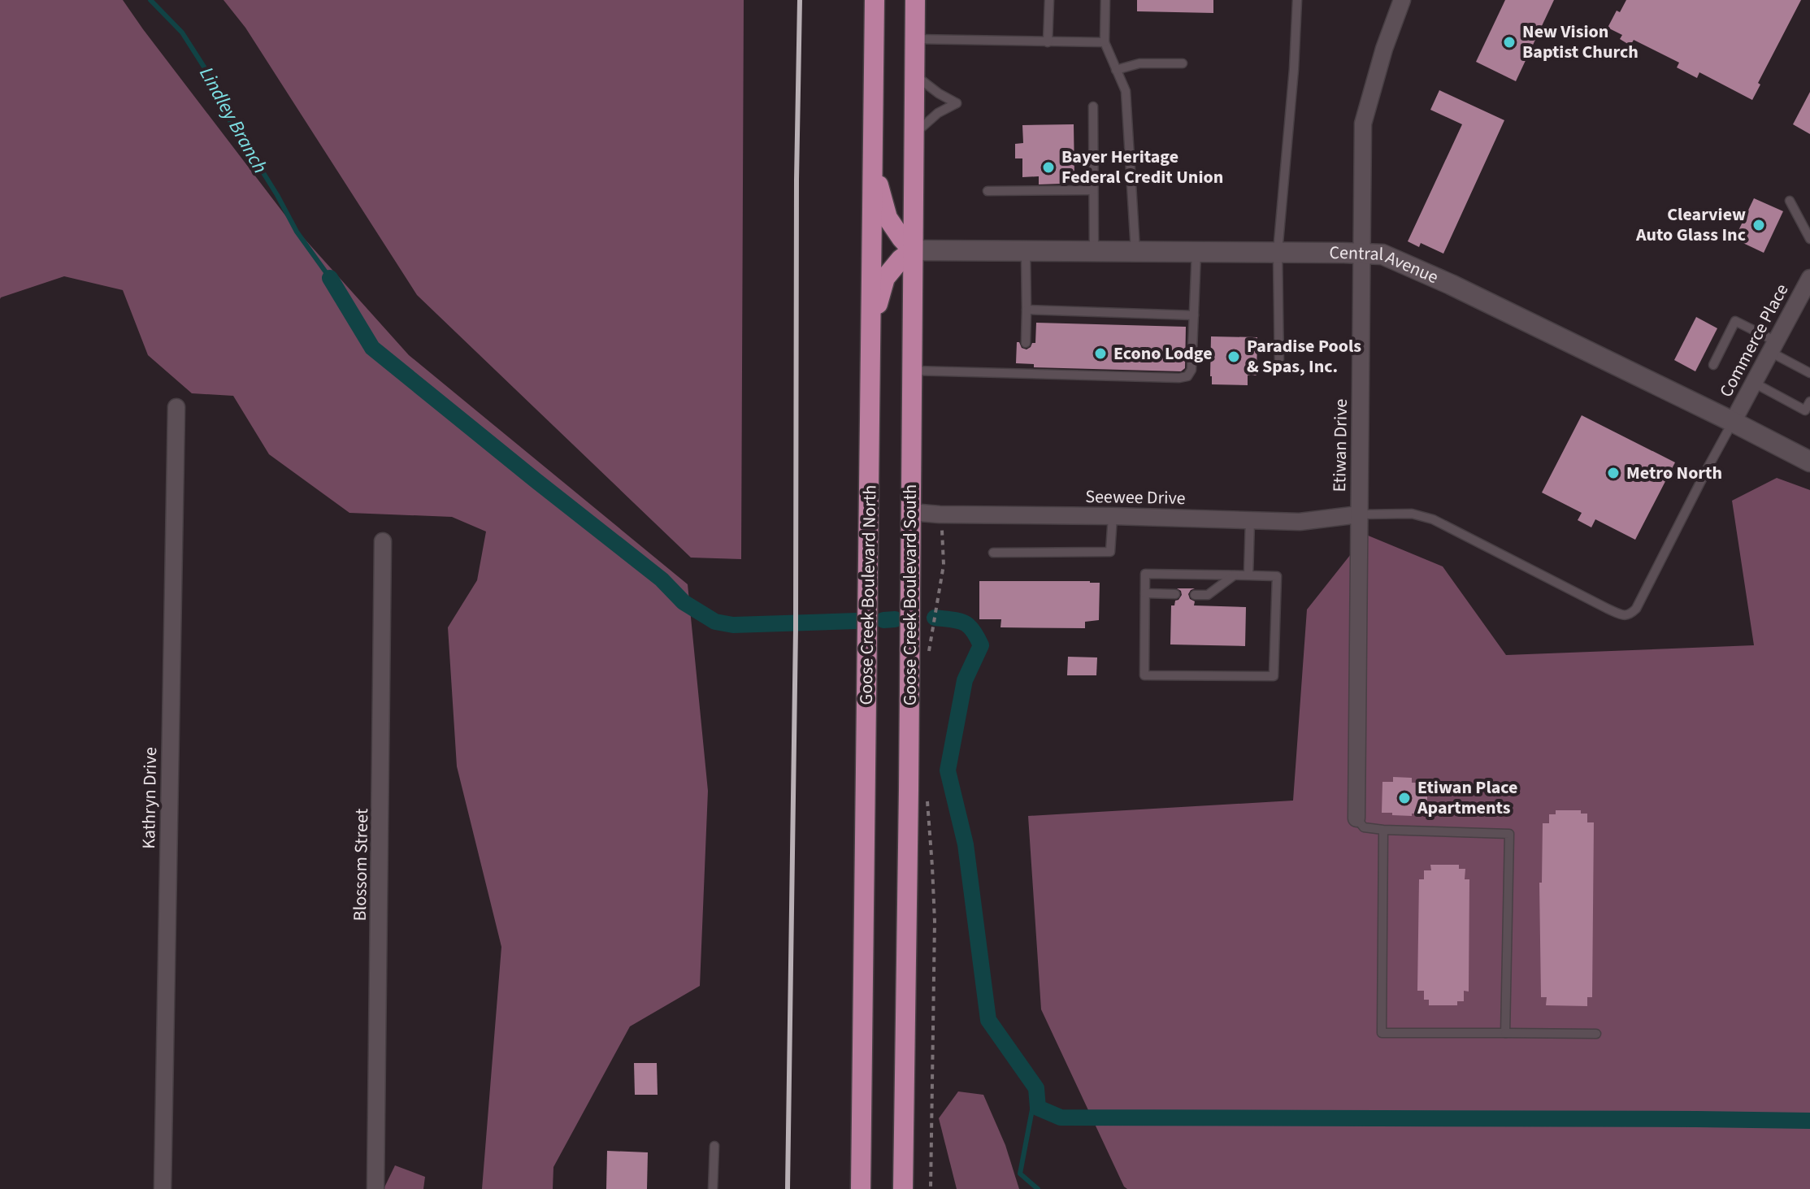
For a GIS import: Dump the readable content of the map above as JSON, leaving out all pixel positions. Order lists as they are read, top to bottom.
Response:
{
  "streets": {
    "highway": ["Goose Creek Boulevard North", "Goose Creek Boulevard South"],
    "street": [
      "Central Avenue",
      "Commerce Place",
      "Etiwan Drive",
      "Seewee Drive",
      "Kathryn Drive",
      "Blossom Street"
    ]
  },
  "crossings": [
    ["Central Avenue", "Commerce Place"],
    ["Central Avenue", "Etiwan Drive"],
    ["Central Avenue", "Goose Creek Boulevard South"],
    ["Etiwan Drive", "Seewee Drive"],
    ["Seewee Drive", "Goose Creek Boulevard South"]
  ],
  "water": ["Lindley Branch"],
  "places": [
    "New Vision Baptist Church",
    "Bayer Heritage Federal Credit Union",
    "Clearview Auto Glass Inc",
    "Econo Lodge",
    "Paradise Pools & Spas, Inc.",
    "Metro North",
    "Etiwan Place Apartments"
  ]
}
